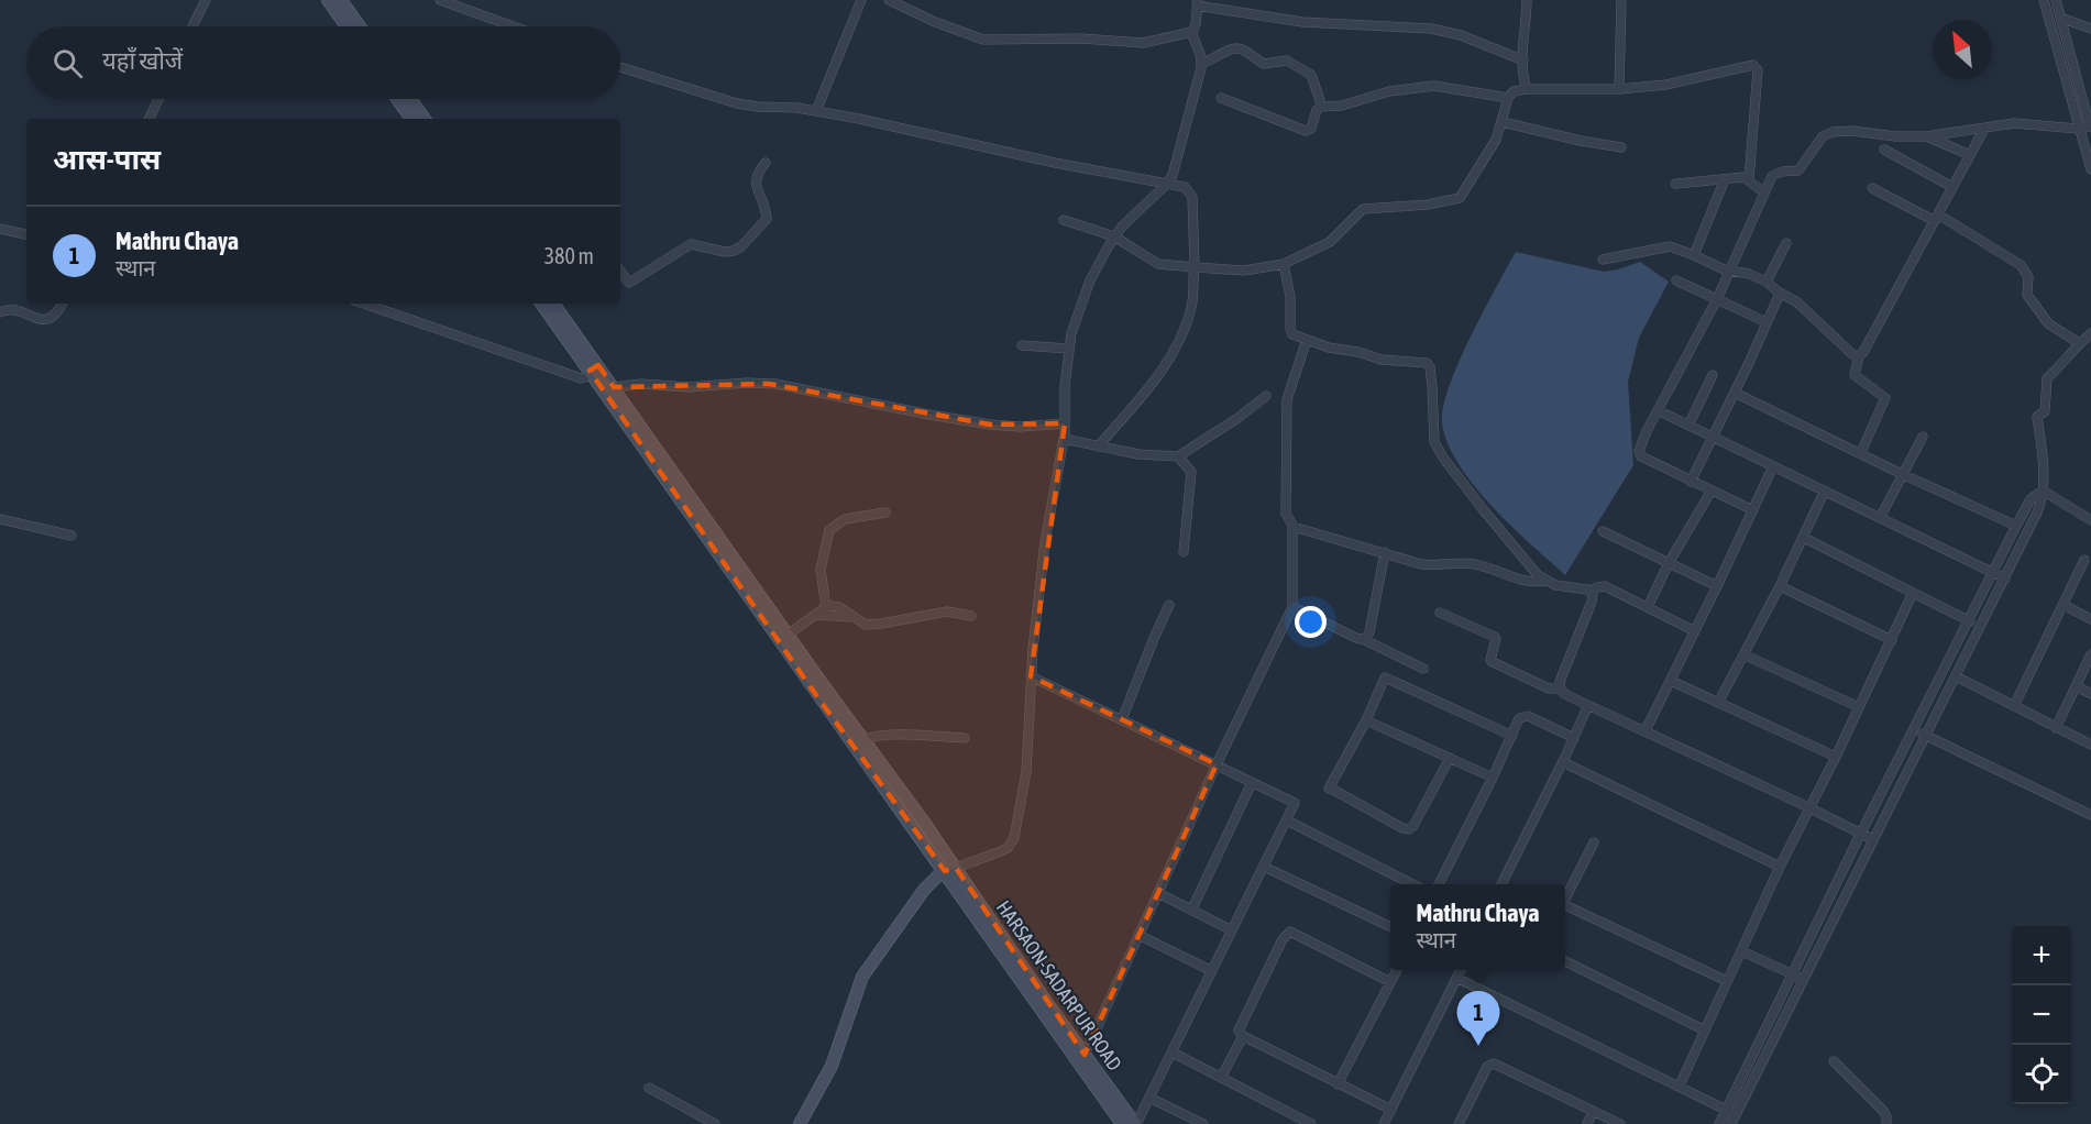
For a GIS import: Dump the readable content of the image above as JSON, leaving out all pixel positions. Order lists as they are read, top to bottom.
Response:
{
  "streets": {
    "street": ["HARSAON-SADARPUR ROAD"]
  },
  "north": "top left",
  "page": {
    "search": "यहाँ खोजें",
    "heading": "आस-पास",
    "list": [
      {
        "mark": "1",
        "name": "Mathru Chaya",
        "note": "स्थान",
        "value": "380 m"
      }
    ],
    "popup": ["Mathru Chaya", "स्थान"],
    "map_buttons": ["+", "−"],
    "pins": "1"
  }
}
